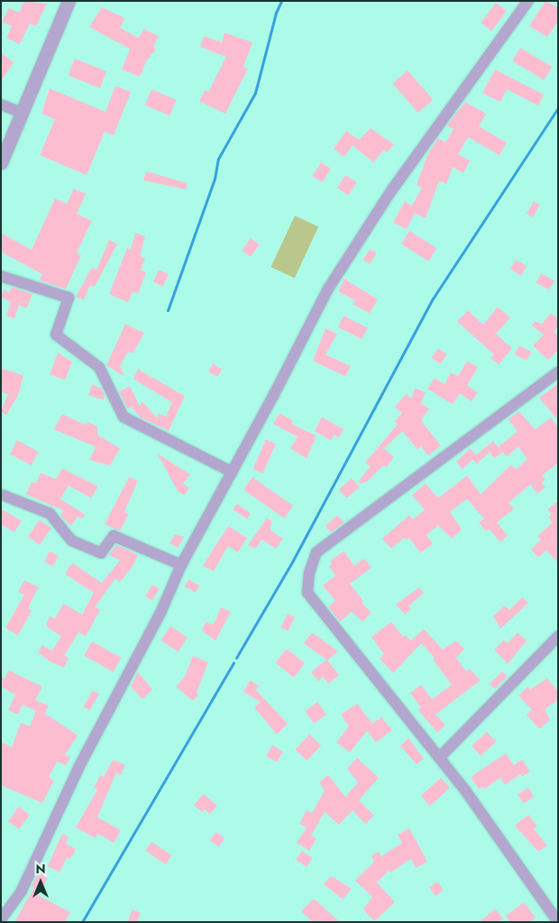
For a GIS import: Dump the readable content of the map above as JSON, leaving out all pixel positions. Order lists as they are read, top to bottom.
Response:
{
  "north": "top"
}
